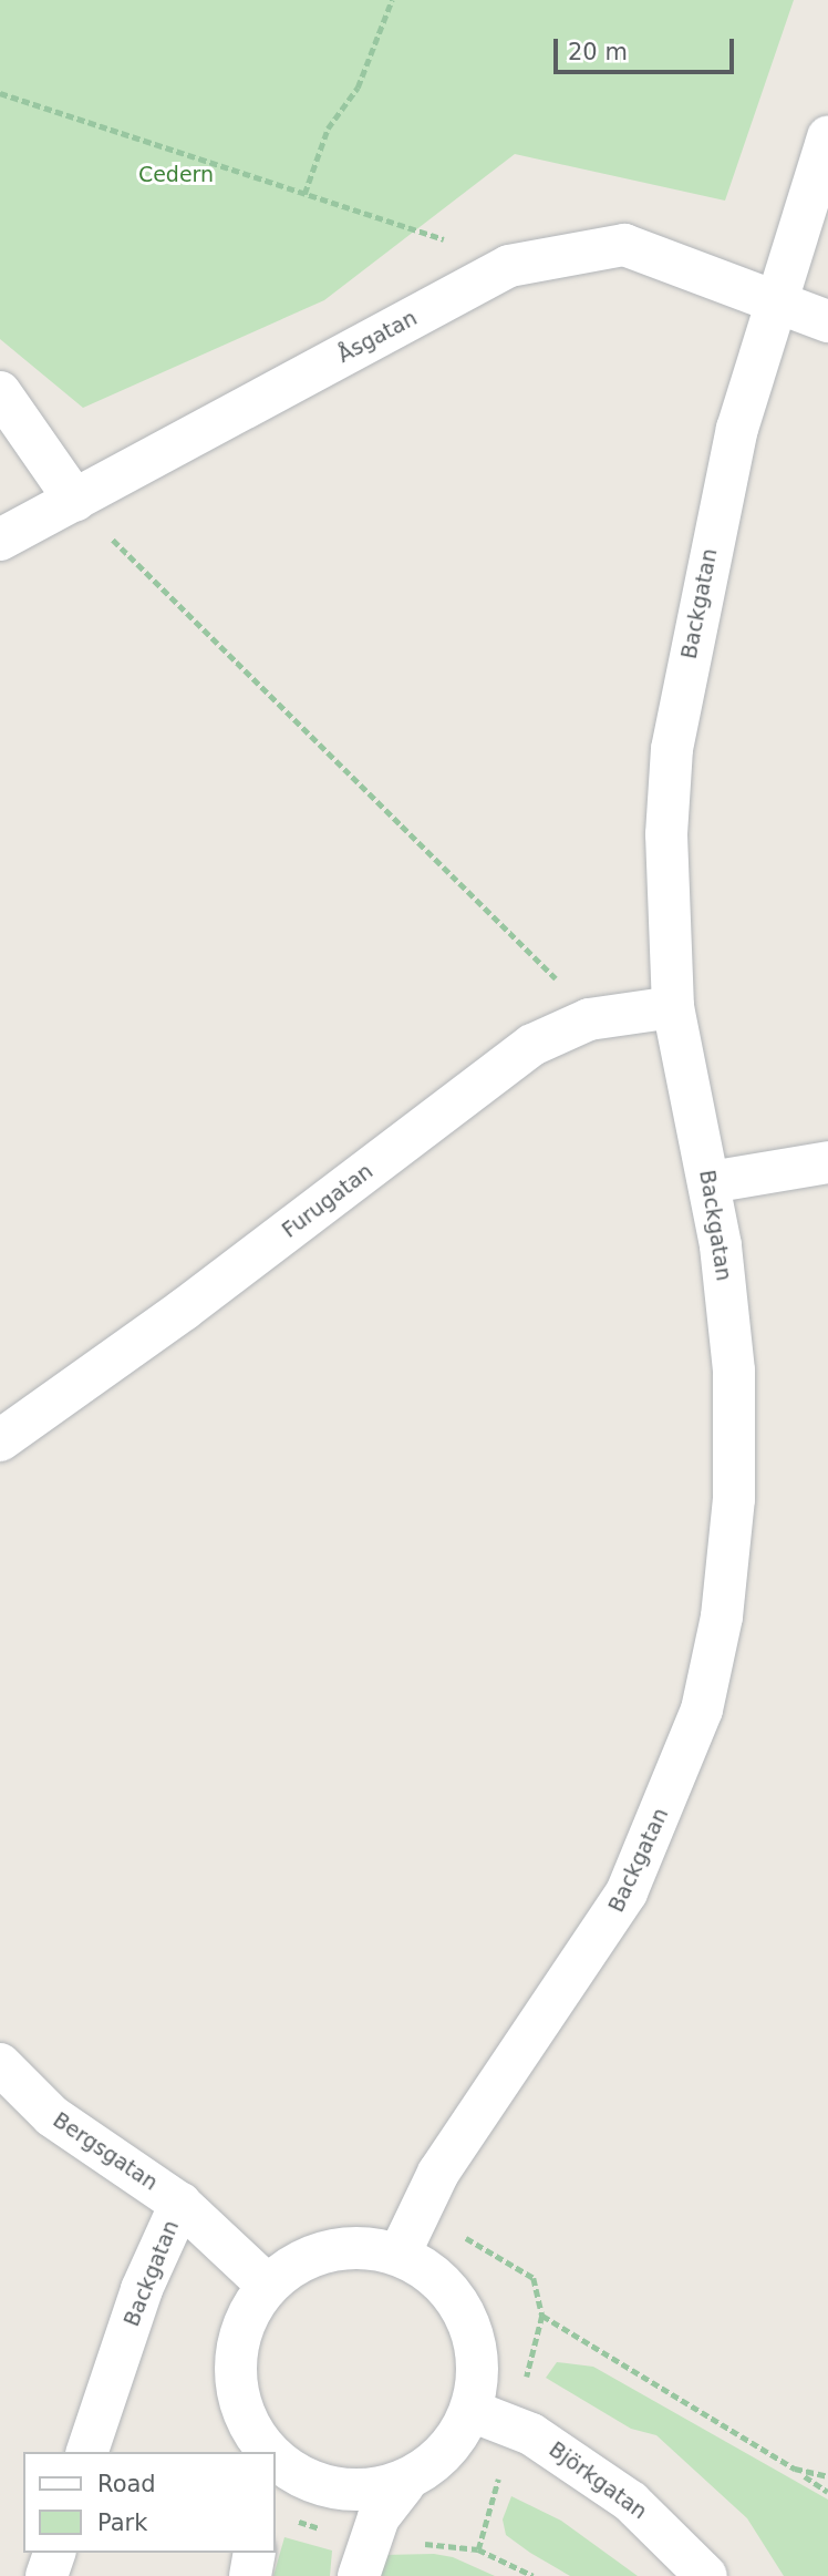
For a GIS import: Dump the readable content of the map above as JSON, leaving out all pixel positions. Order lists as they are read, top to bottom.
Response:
{
  "streets": {
    "street": [
      "Åsgatan",
      "Backgatan",
      "Furugatan",
      "Bergsgatan",
      "Björkgatan"
    ]
  },
  "crossings": [
    ["Åsgatan", "Backgatan"],
    ["Backgatan", "Furugatan"],
    ["Backgatan", "Bergsgatan"]
  ],
  "parks": ["Cedern"],
  "legend": ["Road", "Park"],
  "scale_bar": "20 m"
}
